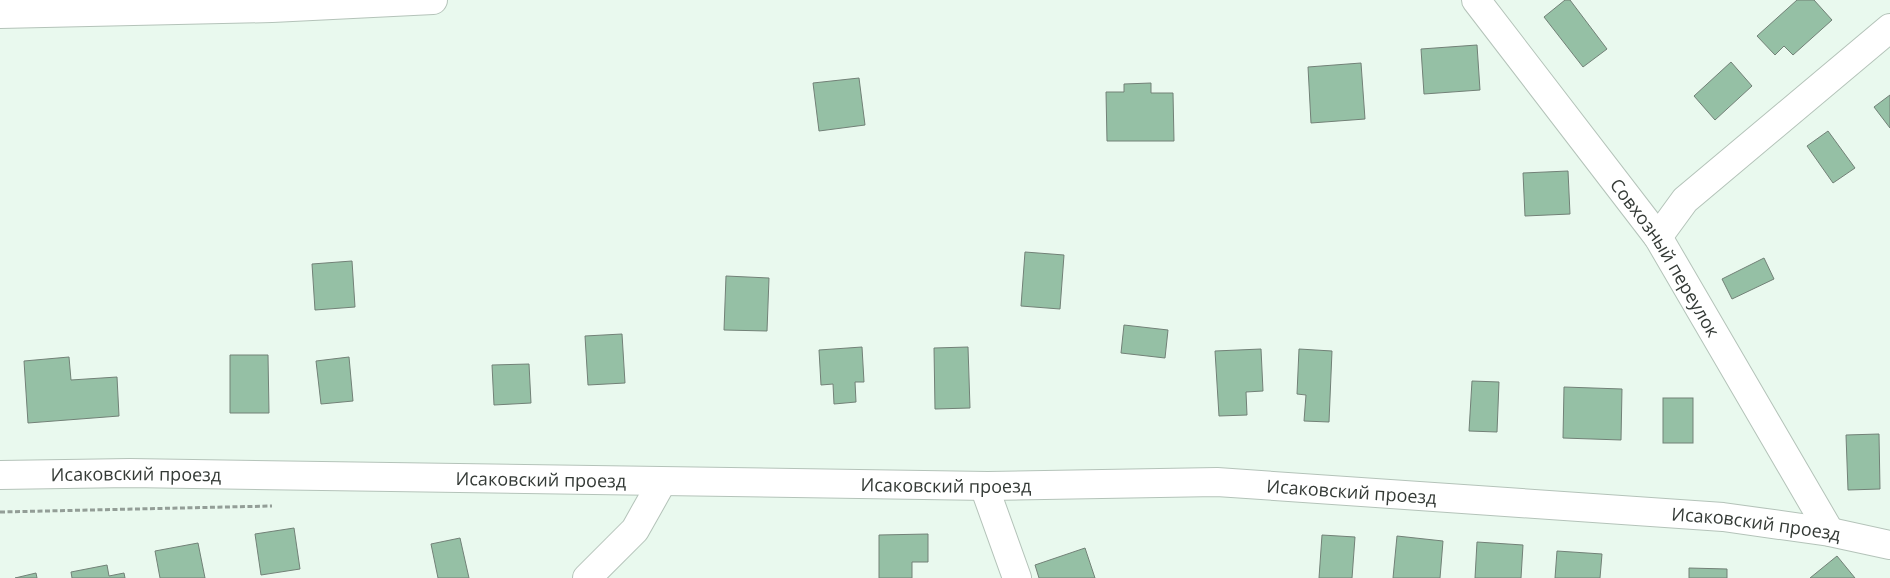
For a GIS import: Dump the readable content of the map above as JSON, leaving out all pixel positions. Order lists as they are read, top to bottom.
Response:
{
  "streets": {
    "street": ["Совхозный переулок", "Исаковский проезд"]
  },
  "crossings": [
    ["Совхозный переулок", "Исаковский проезд"]
  ]
}
